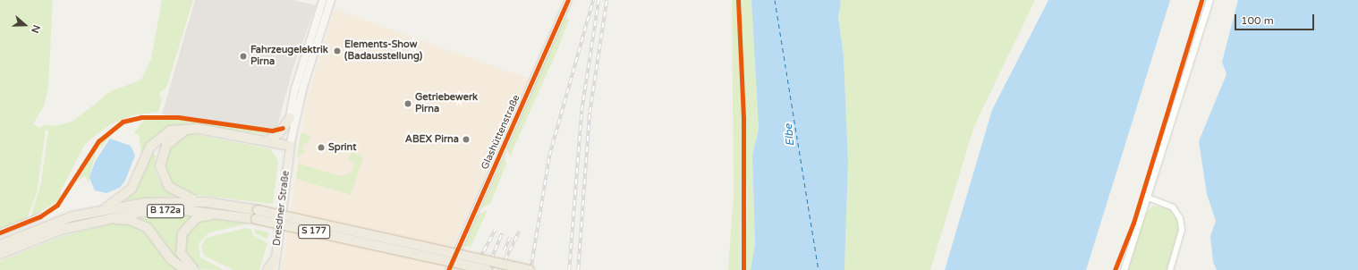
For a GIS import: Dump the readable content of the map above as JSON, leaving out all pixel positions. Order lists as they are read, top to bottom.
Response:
{
  "streets": {
    "highway": ["B 172a", "S 177"],
    "main road": ["Dresdner Straße"],
    "street": ["Glashüttenstraße"]
  },
  "crossings": [
    ["B 172a", "S 177"]
  ],
  "water": ["Elbe"],
  "places": [
    "Elements-Show (Badausstellung)",
    "Fahrzeugelektrik Pirna",
    "Getriebewerk Pirna",
    "ABEX Pirna",
    "Sprint"
  ],
  "scale_bar": "100 m",
  "north": "right"
}
